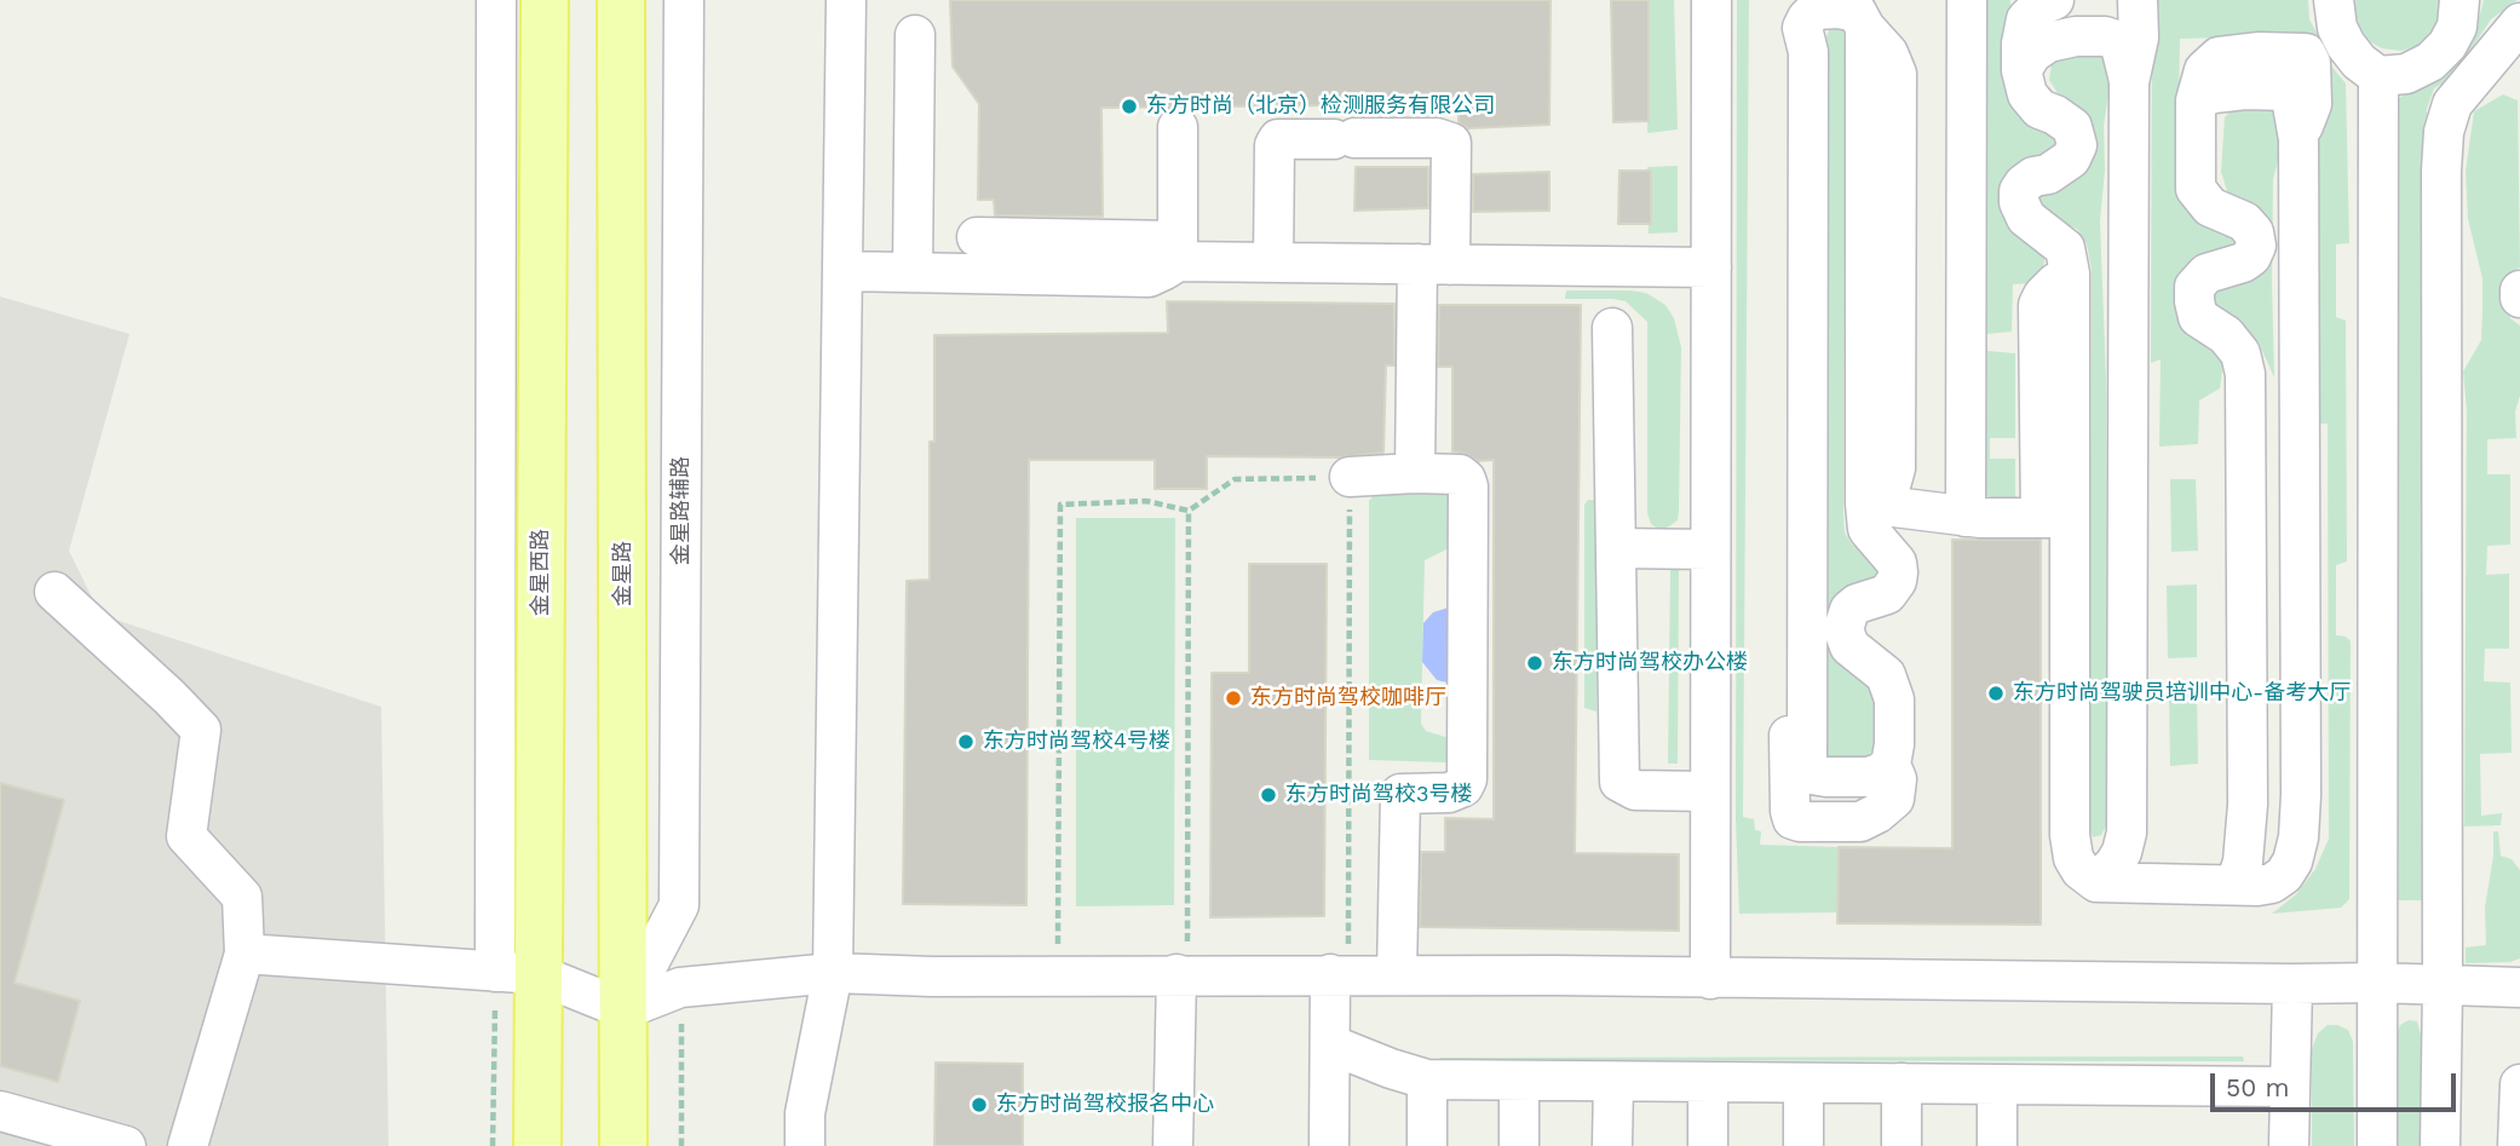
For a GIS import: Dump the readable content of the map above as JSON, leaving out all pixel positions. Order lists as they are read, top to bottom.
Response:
{
  "streets": {
    "main road": ["金星西路", "金星路"],
    "street": ["金星路辅路"]
  },
  "crossings": [
    ["金星路辅路", "金星路"]
  ],
  "places": [
    "东方时尚（北京）检测服务有限公司",
    "东方时尚驾校办公楼",
    "东方时尚驾驶员培训中心-备考大厅",
    "东方时尚驾校咖啡厅",
    "东方时尚驾校4号楼",
    "东方时尚驾校3号楼",
    "东方时尚驾校报名中心"
  ],
  "scale_bar": "50 m"
}
